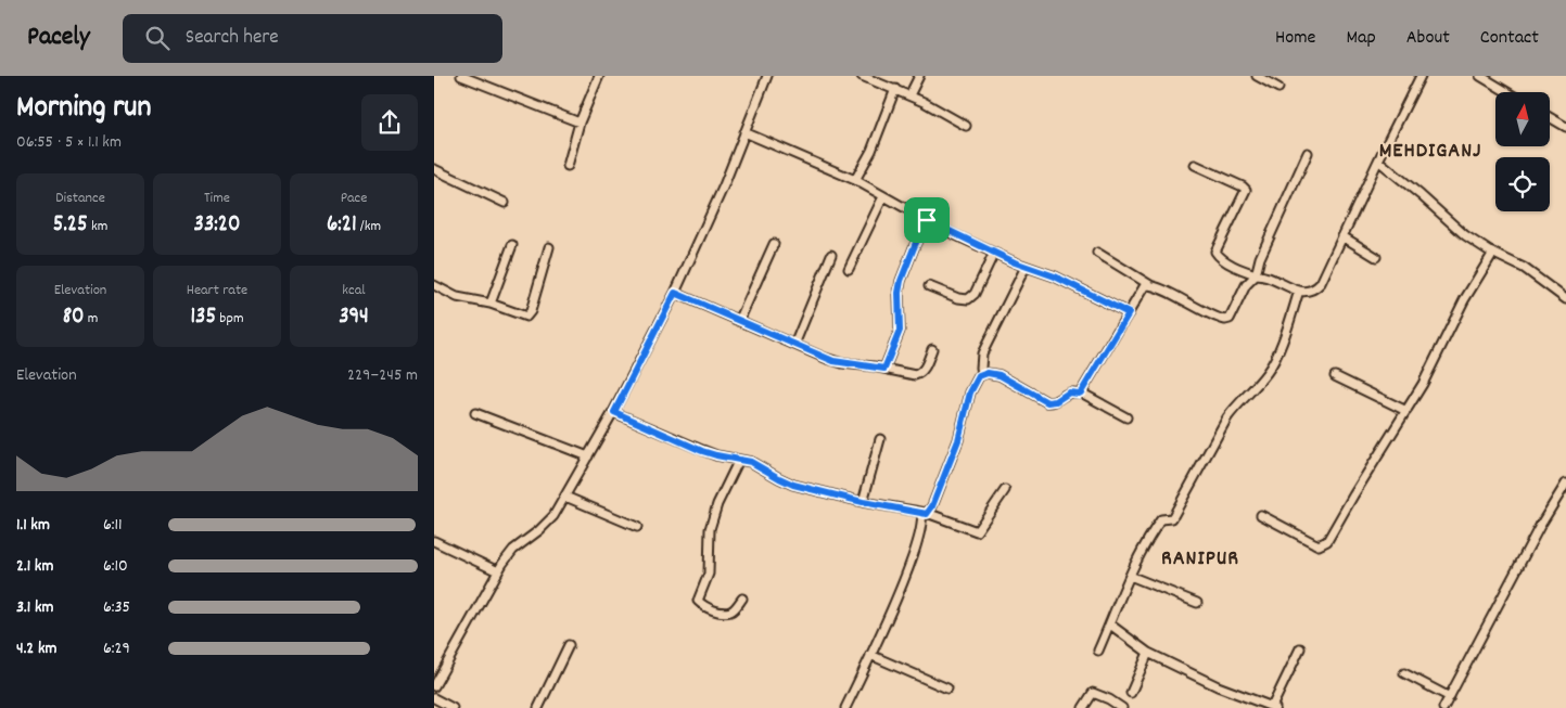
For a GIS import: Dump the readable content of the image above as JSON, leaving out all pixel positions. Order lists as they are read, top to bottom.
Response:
{
  "districts": ["MEHDIGANJ", "RANIPUR"],
  "north": "top",
  "page": {
    "header": "Pacely",
    "search": "Search here",
    "nav": [
      "Home",
      "Map",
      "About",
      "Contact"
    ],
    "heading": ["Morning run", "06:55 · 5 × 1.1 km"],
    "stats": [
      ["Distance", "5.25 km"],
      ["Time", "33:20"],
      ["Pace", "6:21 /km"],
      ["Elevation", "80 m"],
      ["Heart rate", "135 bpm"],
      ["kcal", "394"]
    ],
    "chart": ["Elevation", "229–245 m"],
    "list": [
      {
        "name": "1.1 km",
        "note": "6:11"
      },
      {
        "name": "2.1 km",
        "note": "6:10"
      },
      {
        "name": "3.1 km",
        "note": "6:35"
      },
      {
        "name": "4.2 km",
        "note": "6:29"
      }
    ]
  }
}
